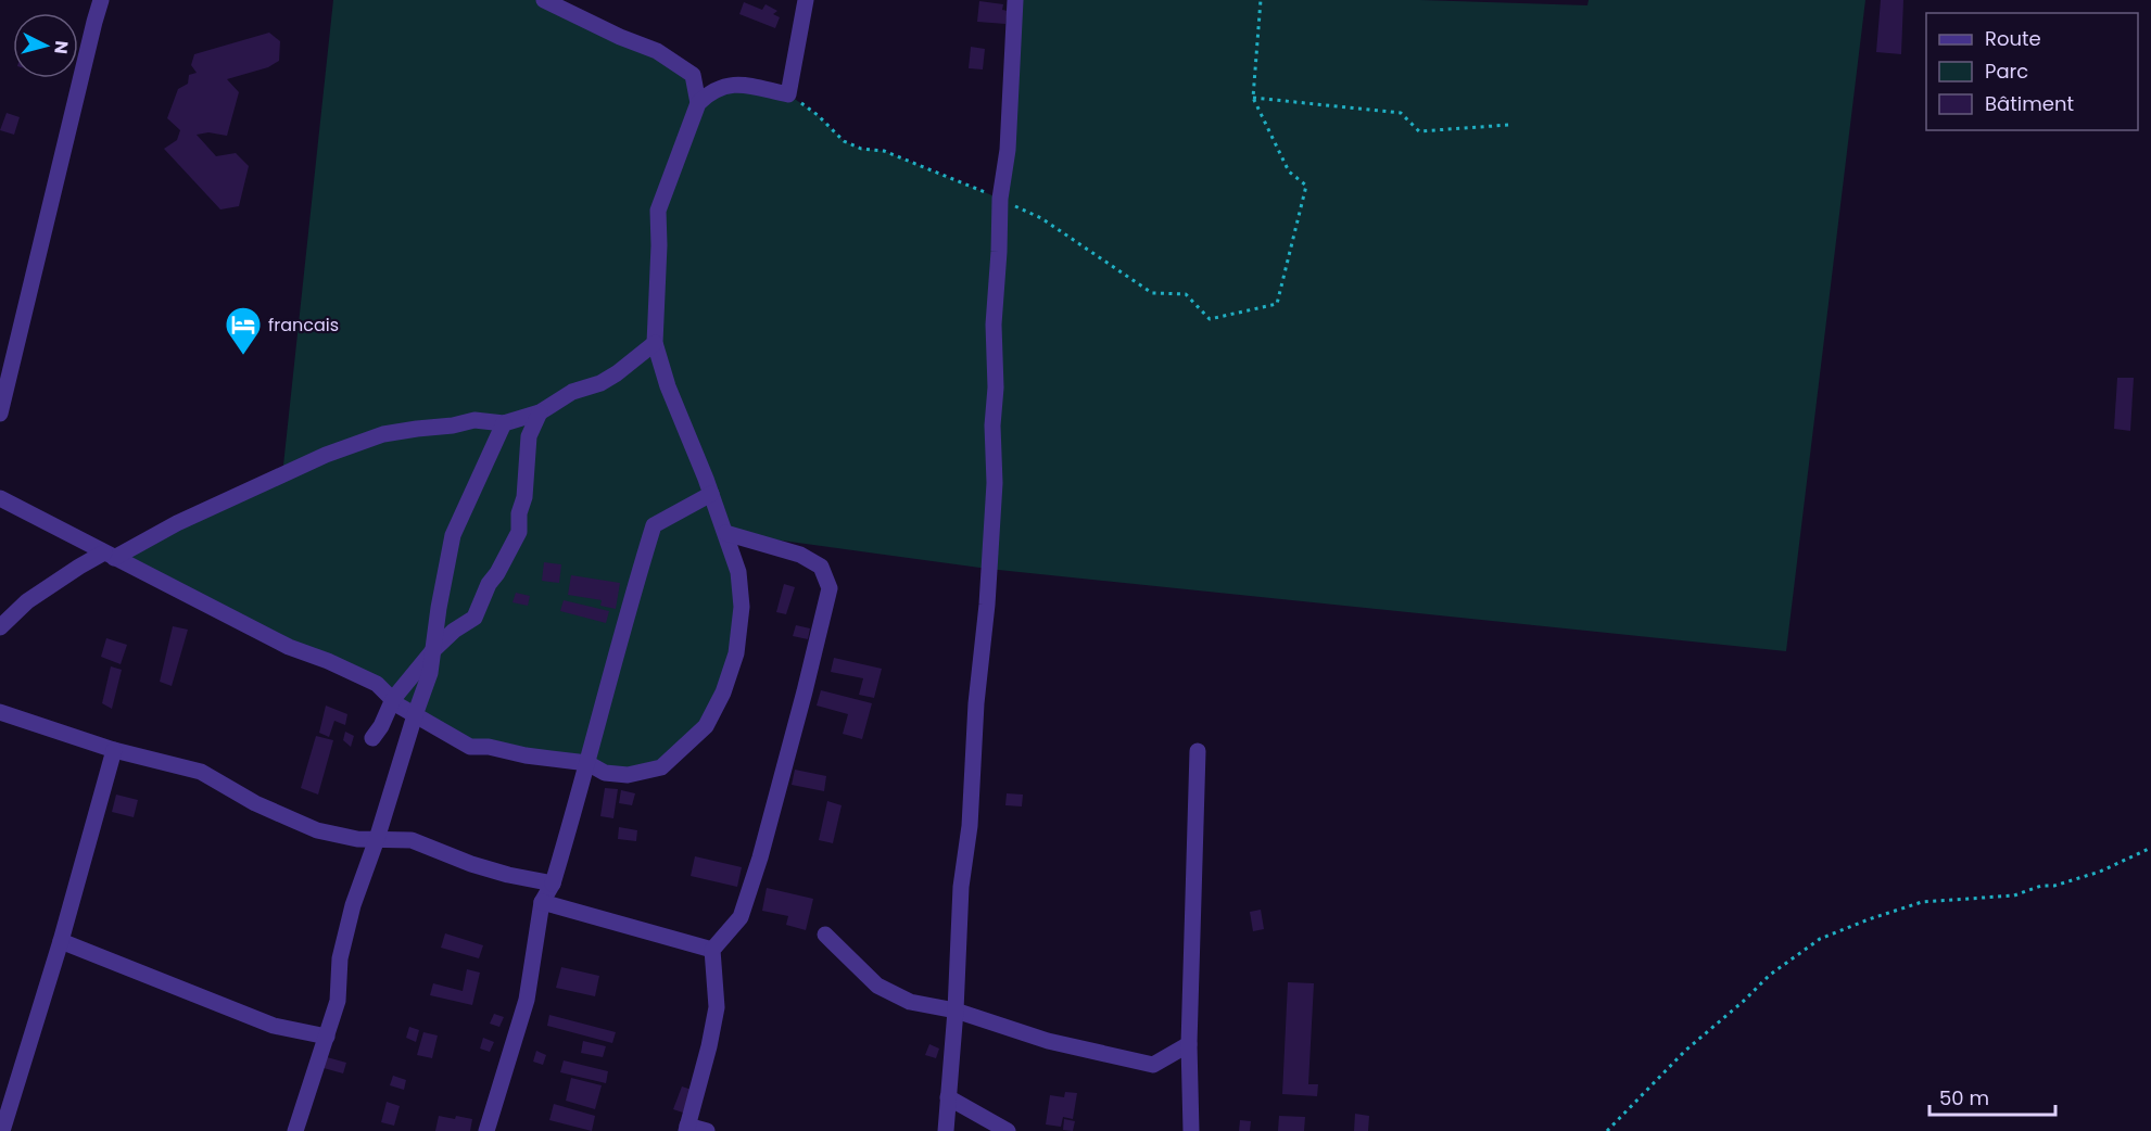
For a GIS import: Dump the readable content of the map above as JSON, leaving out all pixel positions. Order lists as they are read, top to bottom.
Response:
{
  "places": {
    "hotel": ["francais"]
  },
  "legend": ["Route", "Parc", "Bâtiment"],
  "scale_bar": "50 m",
  "north": "right"
}
